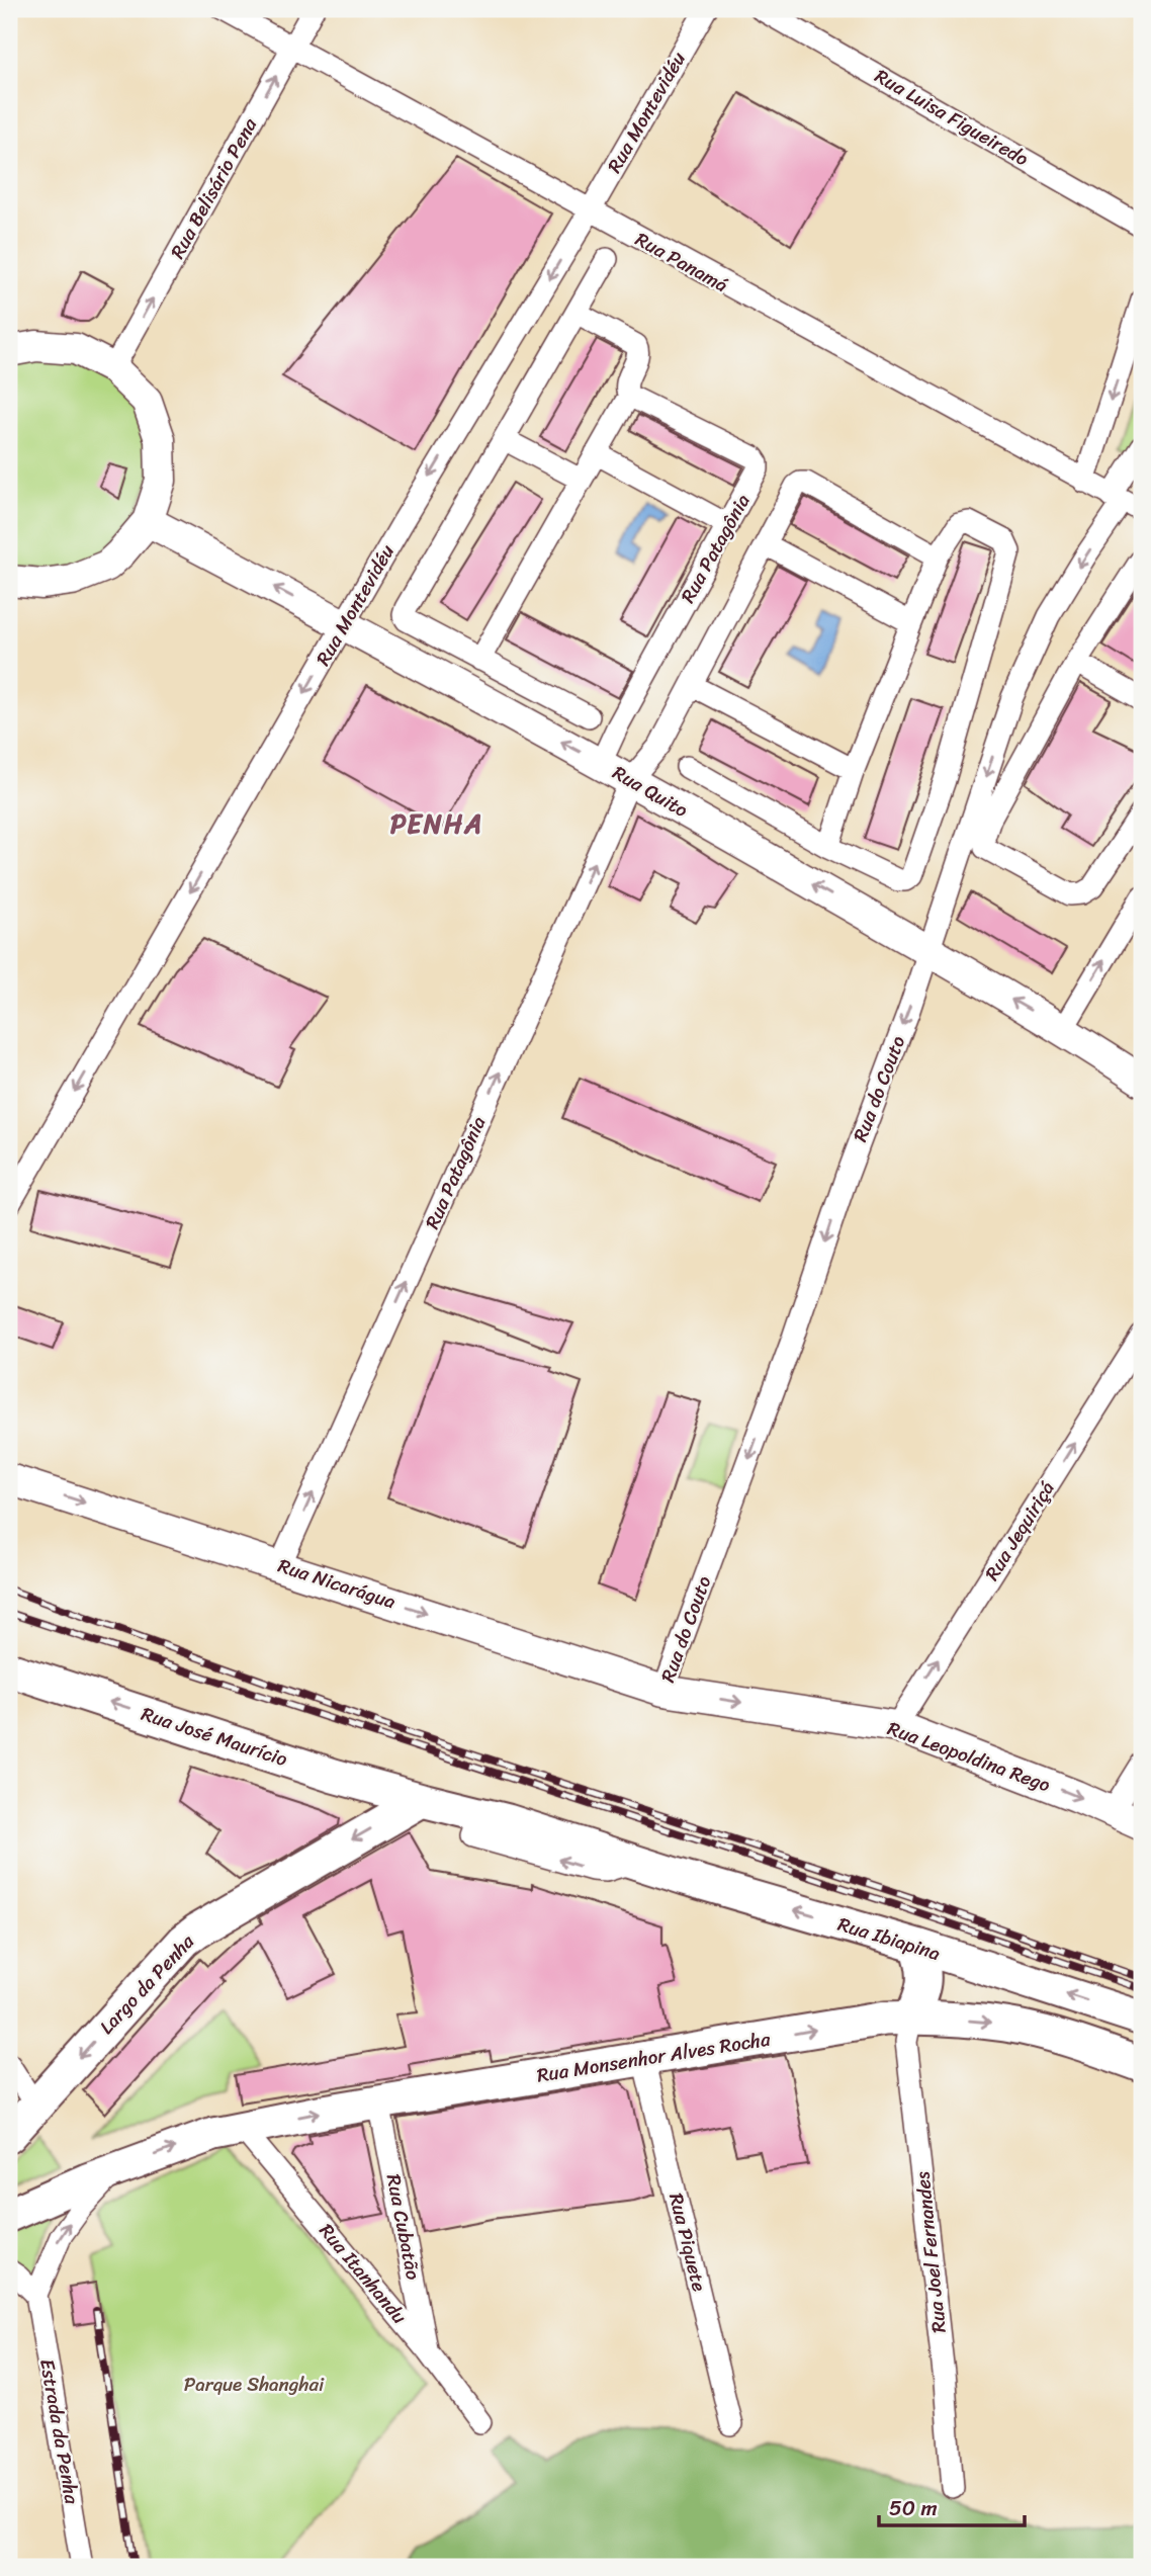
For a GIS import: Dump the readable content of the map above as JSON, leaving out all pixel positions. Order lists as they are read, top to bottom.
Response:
{
  "streets": {
    "main road": [
      "Rua José Maurício",
      "Rua Ibiapina",
      "Largo da Penha",
      "Rua Monsenhor Alves Rocha"
    ],
    "street": [
      "Rua Montevidéu",
      "Rua Luisa Figueiredo",
      "Rua Belisário Pena",
      "Rua Panamá",
      "Rua Patagônia",
      "Rua Quito",
      "Rua do Couto",
      "Rua Jequiriçá",
      "Rua Nicarágua",
      "Rua Leopoldina Rego",
      "Rua Cubatão",
      "Rua Piquete",
      "Rua Joel Fernandes",
      "Rua Itanhandu",
      "Estrada da Penha"
    ]
  },
  "crossings": [
    ["Rua Montevidéu", "Rua Panamá"],
    ["Rua Montevidéu", "Rua Quito"],
    ["Rua Belisário Pena", "Rua Panamá"],
    ["Rua Panamá", "Rua do Couto"],
    ["Rua Patagônia", "Rua Quito"],
    ["Rua Patagônia", "Rua Nicarágua"],
    ["Rua Quito", "Rua do Couto"],
    ["Rua do Couto", "Rua Nicarágua"],
    ["Rua do Couto", "Rua Leopoldina Rego"],
    ["Rua Jequiriçá", "Rua Leopoldina Rego"],
    ["Rua Nicarágua", "Rua Leopoldina Rego"],
    ["Rua José Maurício", "Rua Ibiapina"],
    ["Rua José Maurício", "Largo da Penha"],
    ["Rua Ibiapina", "Largo da Penha"],
    ["Rua Monsenhor Alves Rocha", "Rua Cubatão"],
    ["Rua Monsenhor Alves Rocha", "Rua Piquete"],
    ["Rua Monsenhor Alves Rocha", "Rua Joel Fernandes"],
    ["Rua Monsenhor Alves Rocha", "Rua Itanhandu"],
    ["Rua Cubatão", "Rua Itanhandu"]
  ],
  "one_way": [
    "Rua Belisário Pena",
    "Rua Patagônia",
    "Rua Jequiriçá",
    "Rua Nicarágua",
    "Rua José Maurício",
    "Rua Leopoldina Rego",
    "Rua Ibiapina",
    "Largo da Penha",
    "Rua Monsenhor Alves Rocha"
  ],
  "districts": ["PENHA"],
  "parks": ["Parque Shanghai"],
  "scale_bar": "50 m"
}
